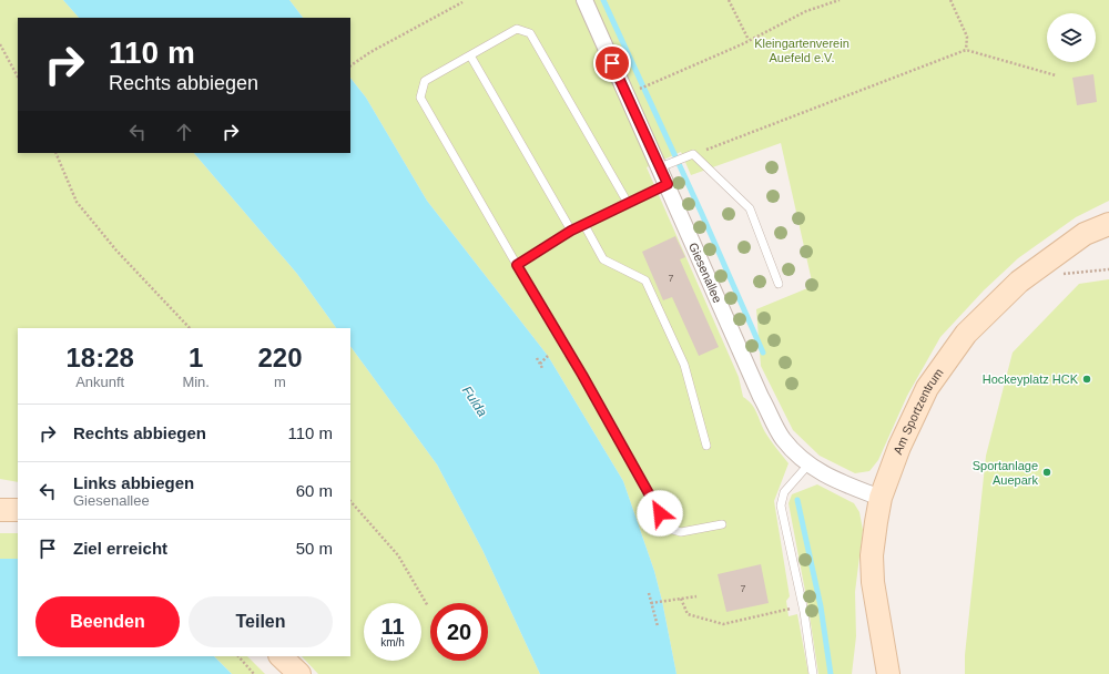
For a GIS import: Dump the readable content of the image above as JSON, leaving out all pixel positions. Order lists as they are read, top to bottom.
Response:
{
  "streets": {
    "street": ["Giesenallee", "Am Sportzentrum"]
  },
  "crossings": [
    ["Giesenallee", "Am Sportzentrum"]
  ],
  "water": ["Fulda"],
  "parks": ["Kleingartenverein Auefeld e.V."],
  "places": ["Hockeyplatz HCK", "Sportanlage Auepark"],
  "house_numbers": ["7", "7"],
  "page": {
    "turn": ["110 m", "Rechts abbiegen"],
    "eta": [
      "18:28",
      "Ankunft",
      "1",
      "Min.",
      "220",
      "m"
    ],
    "list": [
      {
        "name": "Rechts abbiegen",
        "value": "110 m"
      },
      {
        "name": "Links abbiegen",
        "note": "Giesenallee",
        "value": "60 m"
      },
      {
        "name": "Ziel erreicht",
        "value": "50 m"
      }
    ],
    "buttons": ["Beenden", "Teilen"],
    "speed": "11 km/h",
    "limit": "20"
  }
}
